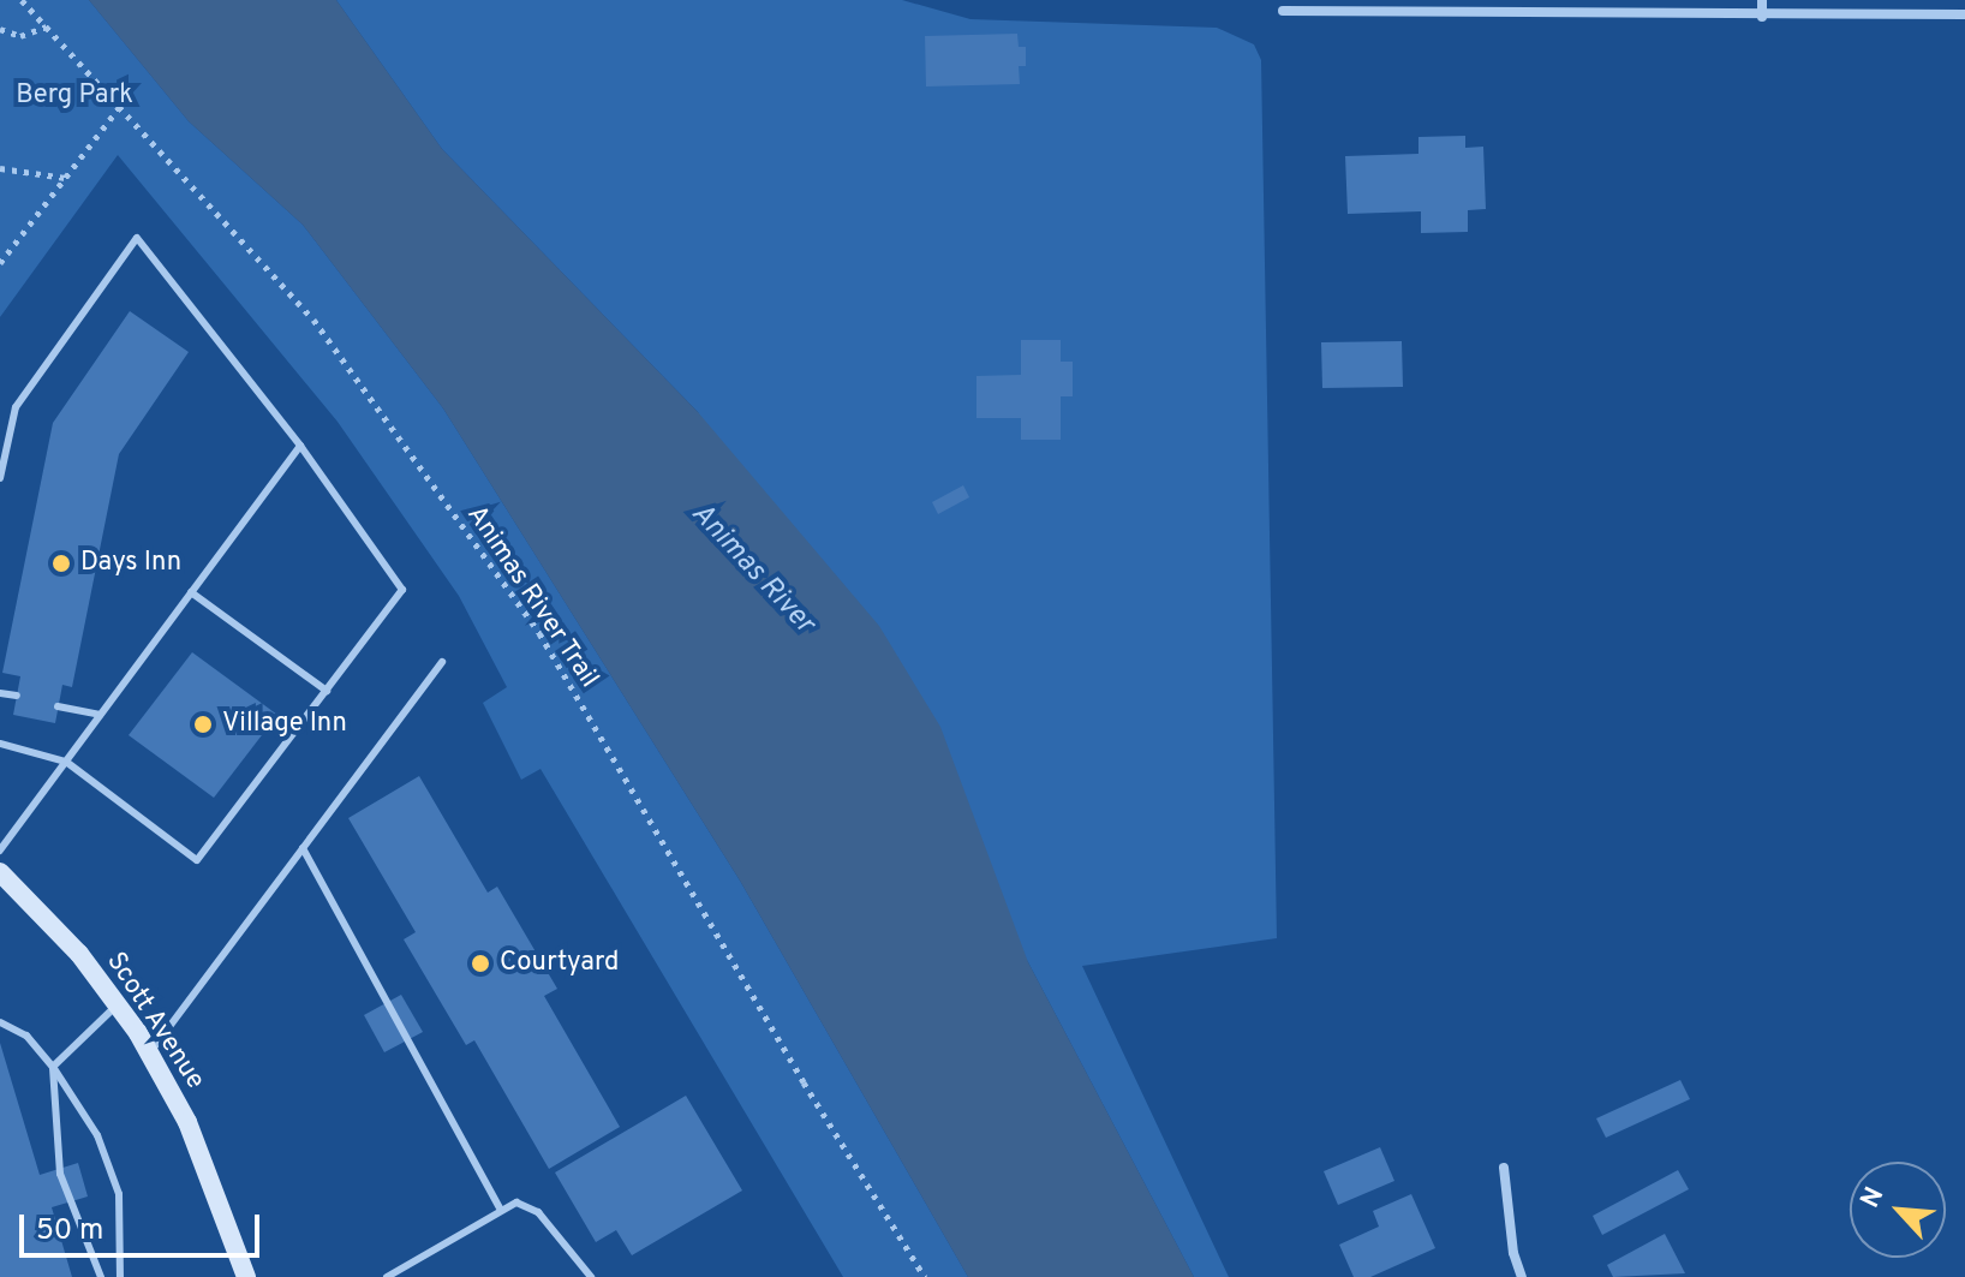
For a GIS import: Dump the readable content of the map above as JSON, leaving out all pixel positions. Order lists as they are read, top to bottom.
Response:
{
  "streets": {
    "main road": ["Scott Avenue"],
    "path": ["Animas River Trail"]
  },
  "water": ["Animas River"],
  "parks": ["Berg Park"],
  "places": ["Days Inn", "Village Inn", "Courtyard"],
  "scale_bar": "50 m",
  "north": "top left"
}
